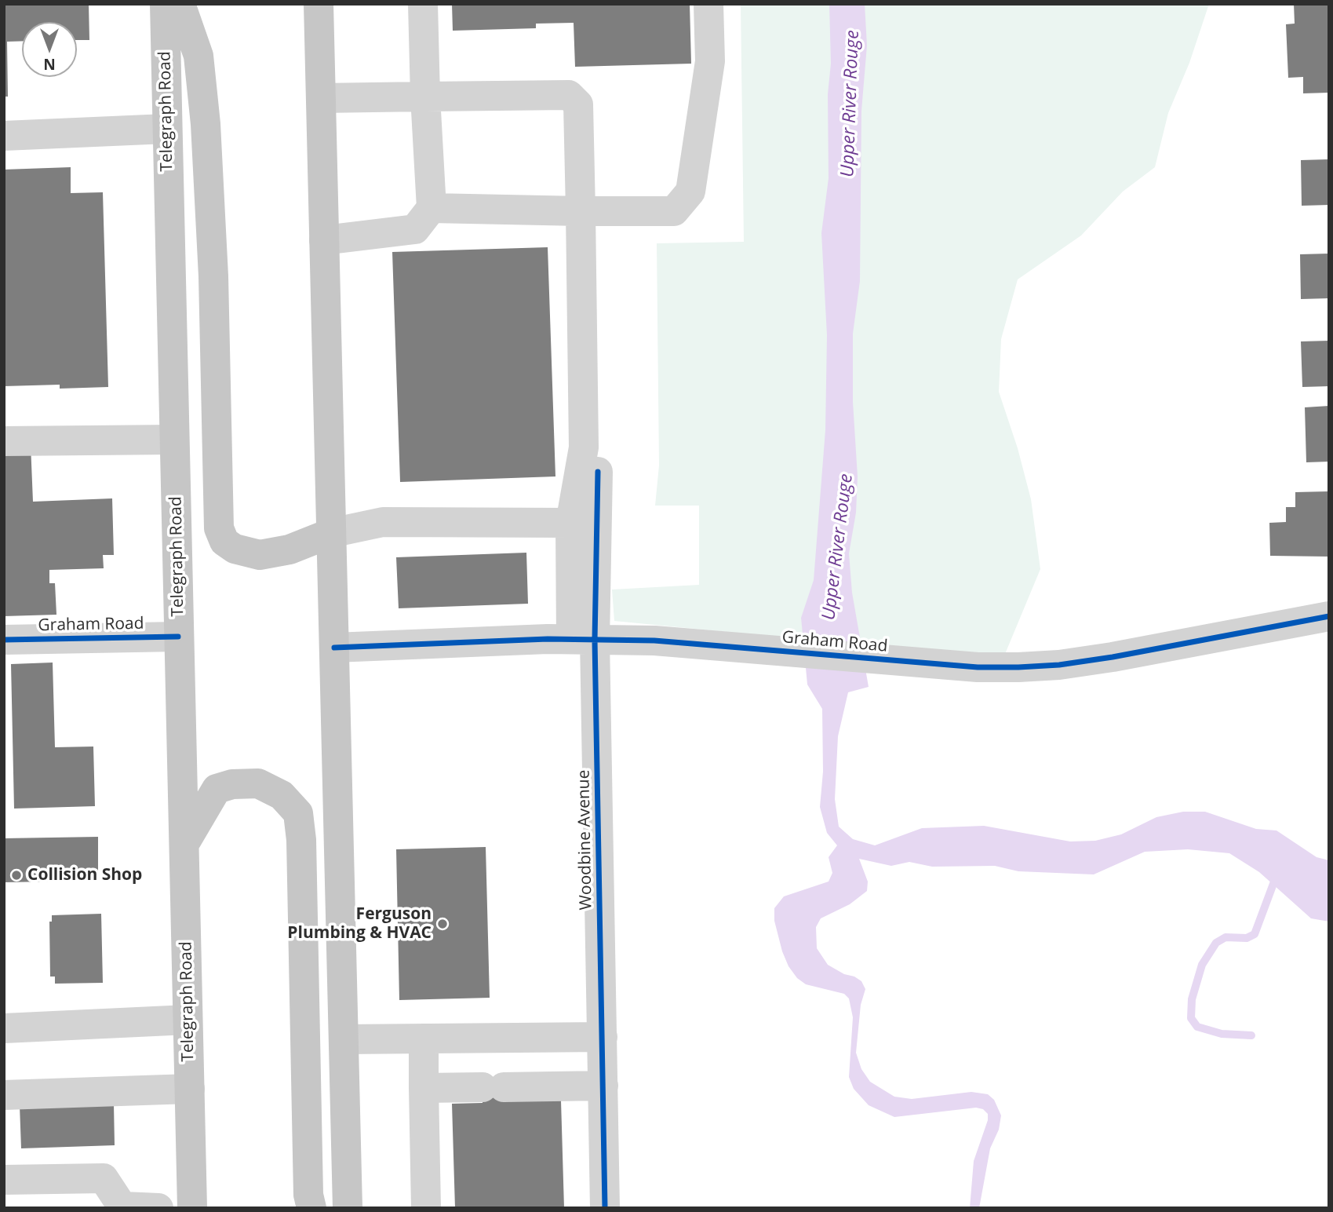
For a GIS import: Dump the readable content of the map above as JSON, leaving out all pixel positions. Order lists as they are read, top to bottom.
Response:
{
  "streets": {
    "main road": ["Telegraph Road"],
    "street": ["Graham Road", "Woodbine Avenue"]
  },
  "crossings": [
    ["Telegraph Road", "Graham Road"],
    ["Graham Road", "Woodbine Avenue"]
  ],
  "water": ["Upper River Rouge"],
  "places": ["Collision Shop", "Ferguson Plumbing & HVAC"],
  "north": "bottom"
}
